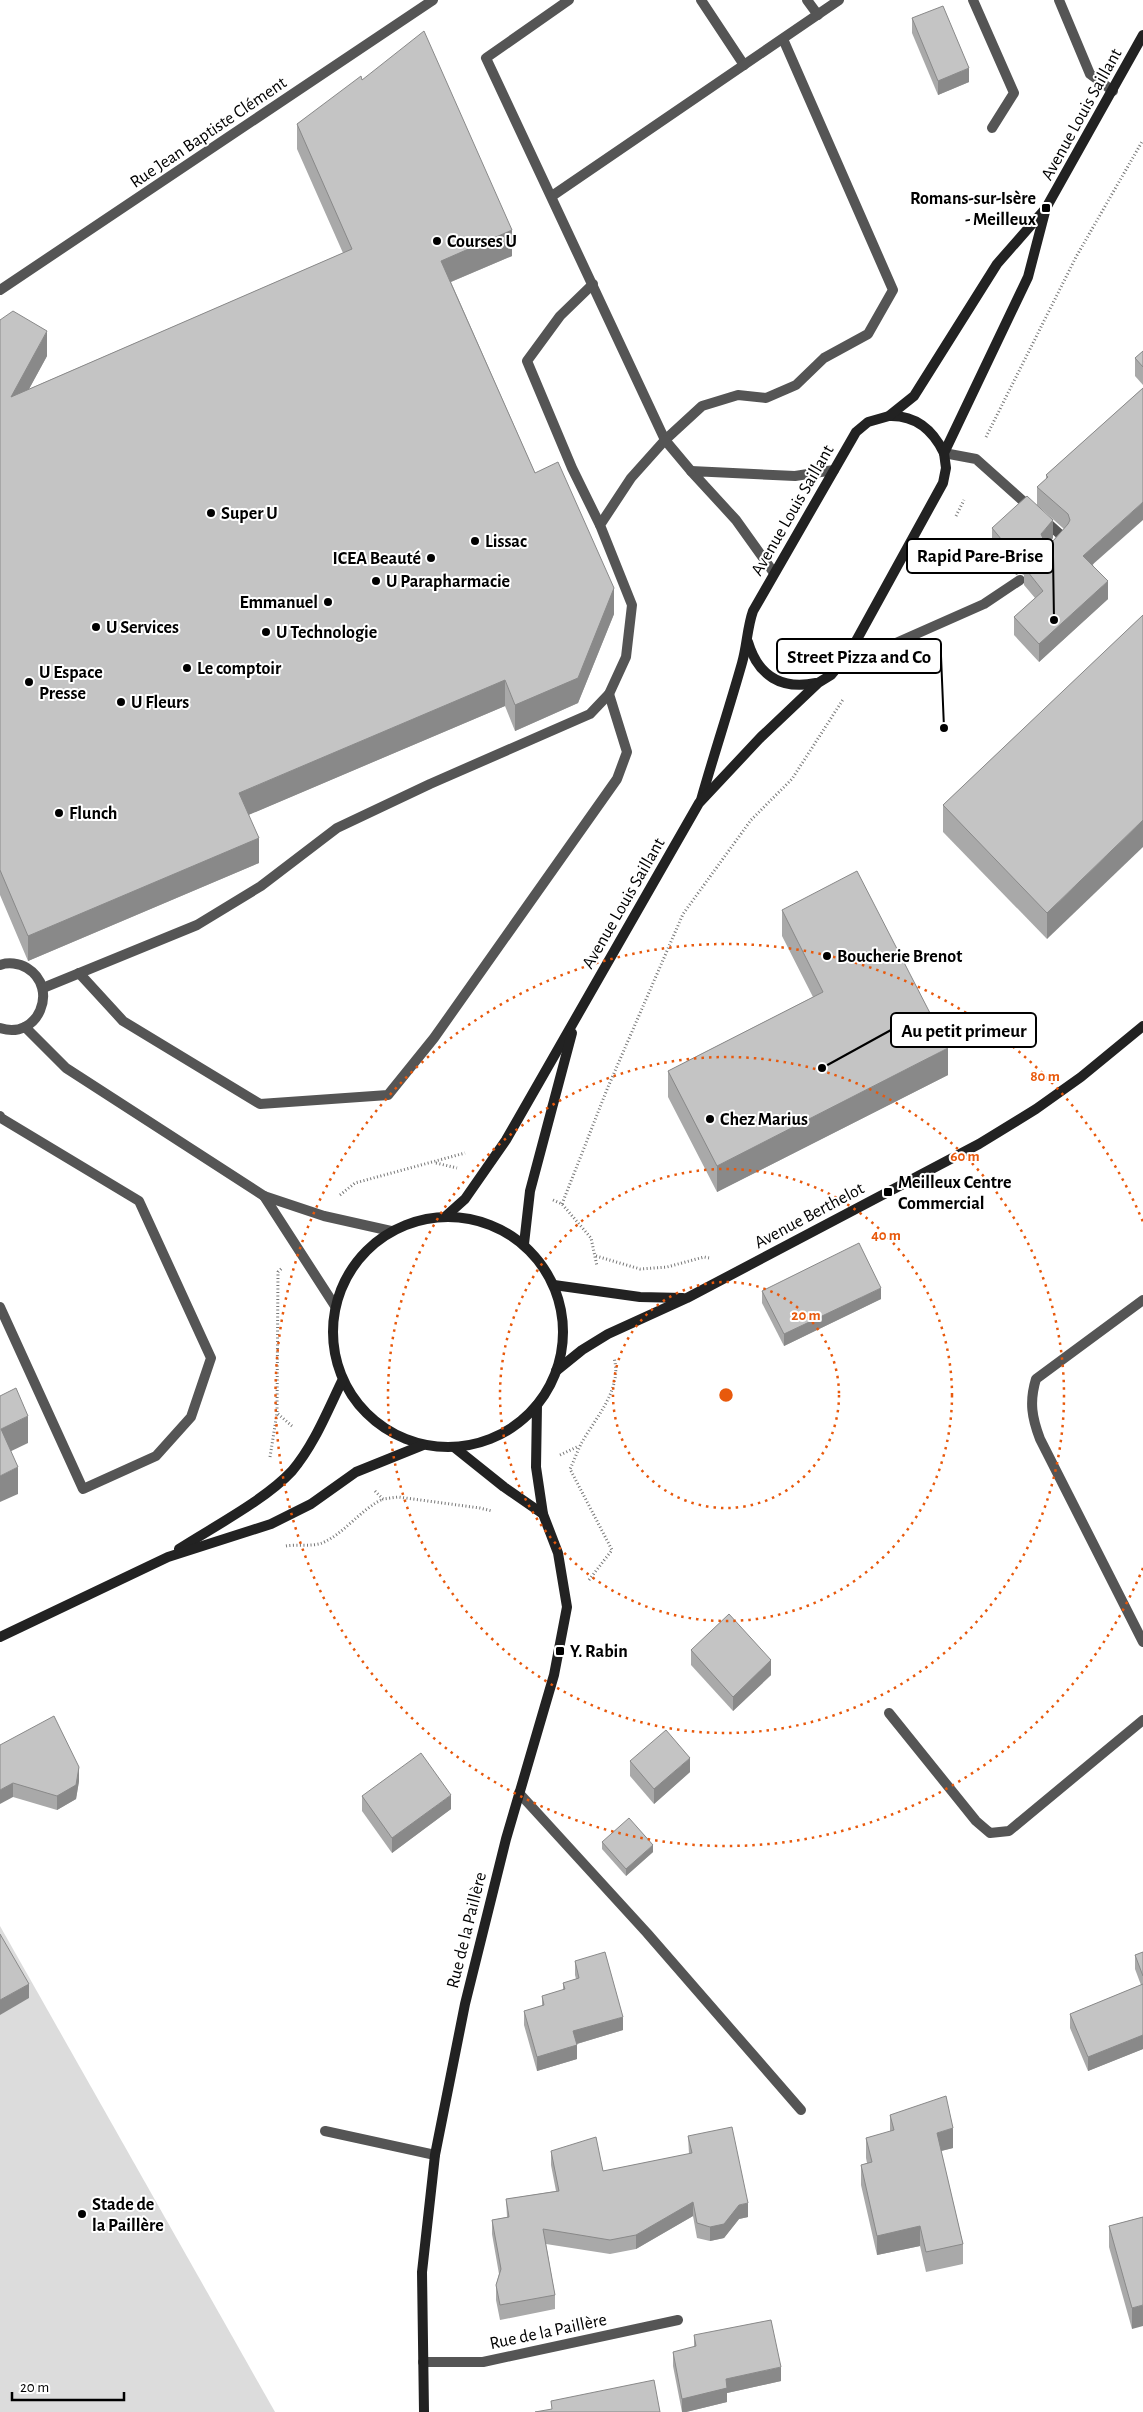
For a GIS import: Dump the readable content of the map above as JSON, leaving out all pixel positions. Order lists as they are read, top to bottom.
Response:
{
  "streets": {
    "main road": ["Avenue Louis Saillant", "Avenue Berthelot", "Rue de la Paillère"],
    "street": ["Rue Jean Baptiste Clément"]
  },
  "places": {
    "transit": ["Romans-sur-Isère - Meilleux", "Meilleux Centre Commercial", "Y. Rabin"],
    "other": [
      "Courses U",
      "Super U",
      "Lissac",
      "ICEA Beauté",
      "U Parapharmacie",
      "Emmanuel",
      "Rapid Pare-Brise",
      "U Services",
      "U Technologie",
      "Le comptoir",
      "U Espace Presse",
      "U Fleurs",
      "Street Pizza and Co",
      "Flunch",
      "Boucherie Brenot",
      "Au petit primeur",
      "Chez Marius",
      "Stade de la Paillère"
    ]
  },
  "scale_bar": "20 m",
  "rings": [
    "80 m",
    "60 m",
    "40 m",
    "20 m"
  ]
}
